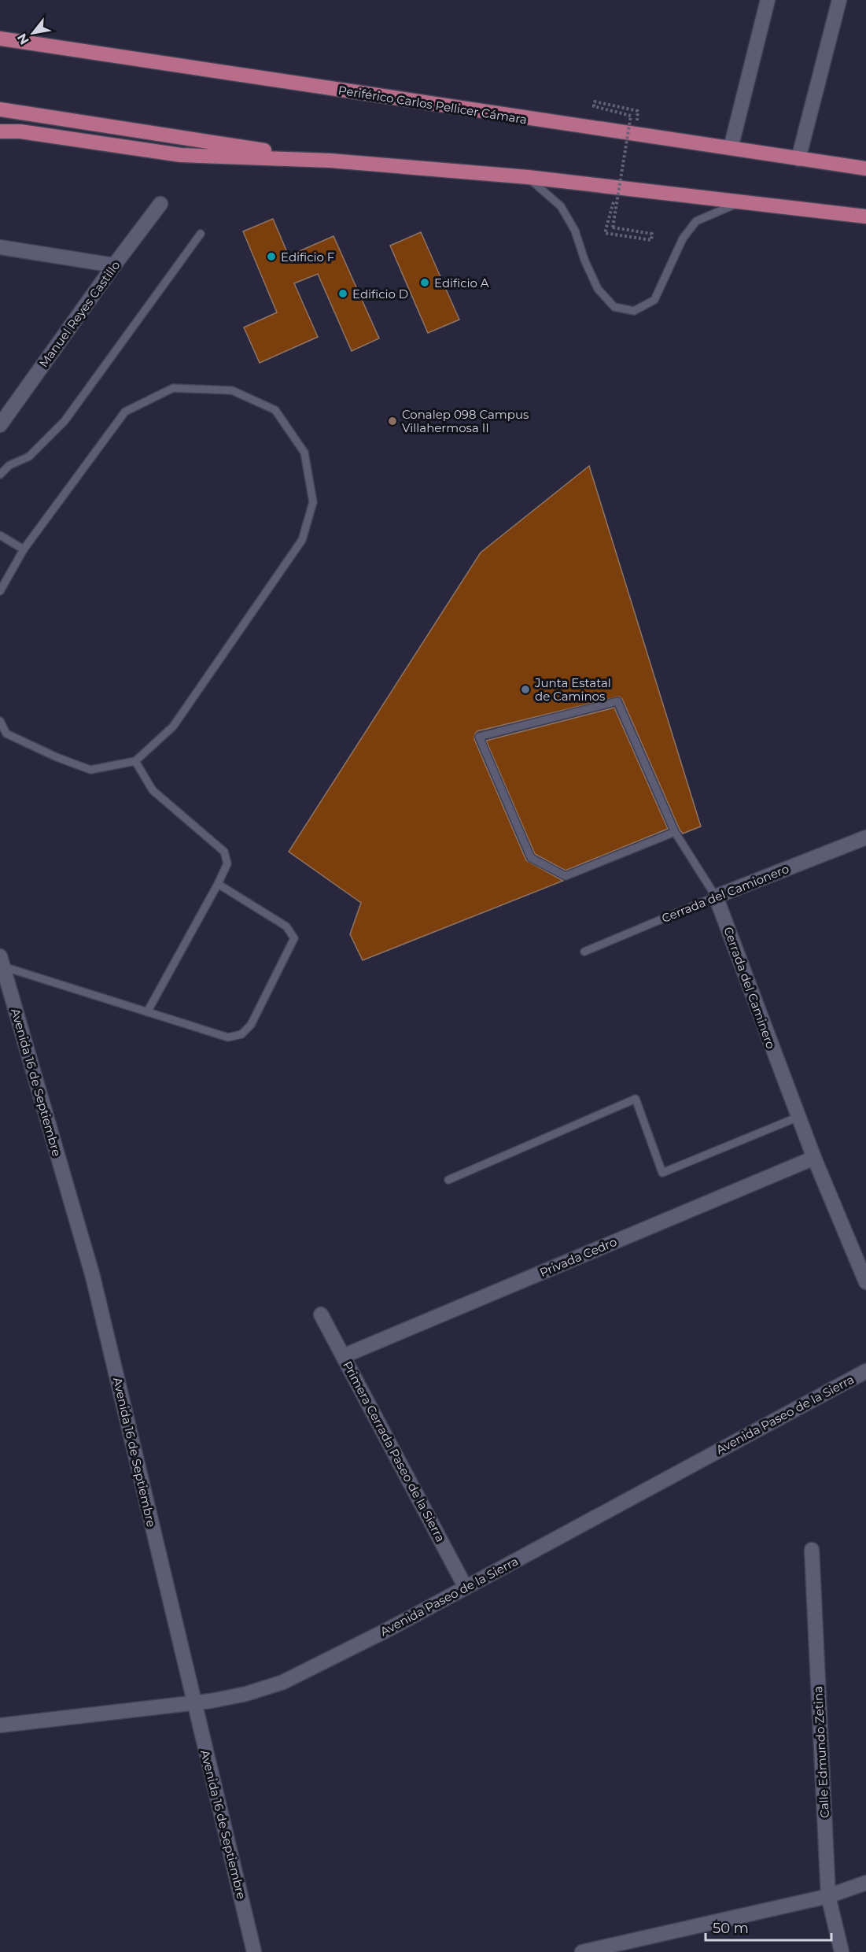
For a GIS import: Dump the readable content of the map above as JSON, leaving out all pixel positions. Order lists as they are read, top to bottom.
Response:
{
  "streets": {
    "main road": ["Periférico Carlos Pellicer Cámara"],
    "street": [
      "Manuel Reyes Castillo",
      "Cerrada del Camionero",
      "Cerrada del Caminero",
      "Avenida 16 de Septiembre",
      "Privada Cedro",
      "Avenida Paseo de la Sierra",
      "Primera Cerrada Paseo de la Sierra",
      "Calle Edmundo Zetina"
    ]
  },
  "crossings": [
    ["Cerrada del Camionero", "Cerrada del Caminero"],
    ["Cerrada del Caminero", "Privada Cedro"],
    ["Avenida 16 de Septiembre", "Avenida Paseo de la Sierra"],
    ["Privada Cedro", "Primera Cerrada Paseo de la Sierra"],
    ["Avenida Paseo de la Sierra", "Primera Cerrada Paseo de la Sierra"]
  ],
  "places": [
    "Edificio F",
    "Edificio A",
    "Edificio D",
    "Conalep 098 Campus Villahermosa II",
    "Junta Estatal de Caminos"
  ],
  "scale_bar": "50 m",
  "north": "bottom left"
}
